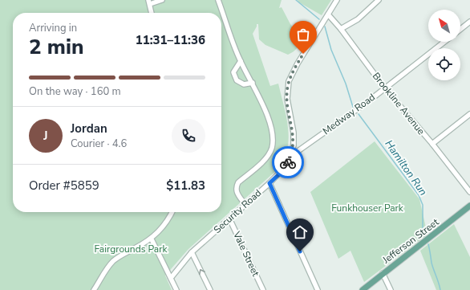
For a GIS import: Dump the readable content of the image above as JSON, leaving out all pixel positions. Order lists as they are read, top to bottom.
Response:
{
  "streets": {
    "main road": ["Jefferson Street"],
    "street": [
      "Brookline Avenue",
      "Medway Road",
      "Security Road",
      "Vale Street"
    ]
  },
  "crossings": [
    ["Brookline Avenue", "Medway Road"],
    ["Brookline Avenue", "Security Road"],
    ["Medway Road", "Security Road"],
    ["Security Road", "Vale Street"]
  ],
  "water": ["Hamilton Run"],
  "parks": ["Funkhouser Park", "Fairgrounds Park"],
  "north": "top left",
  "page": {
    "heading": ["2 min", "Arriving in", "11:31–11:36"],
    "panel": [
      "Jordan",
      "Courier · 4.6",
      "Order #5859",
      "$11.83"
    ],
    "bar": "On the way · 160 m",
    "round": "J"
  }
}
